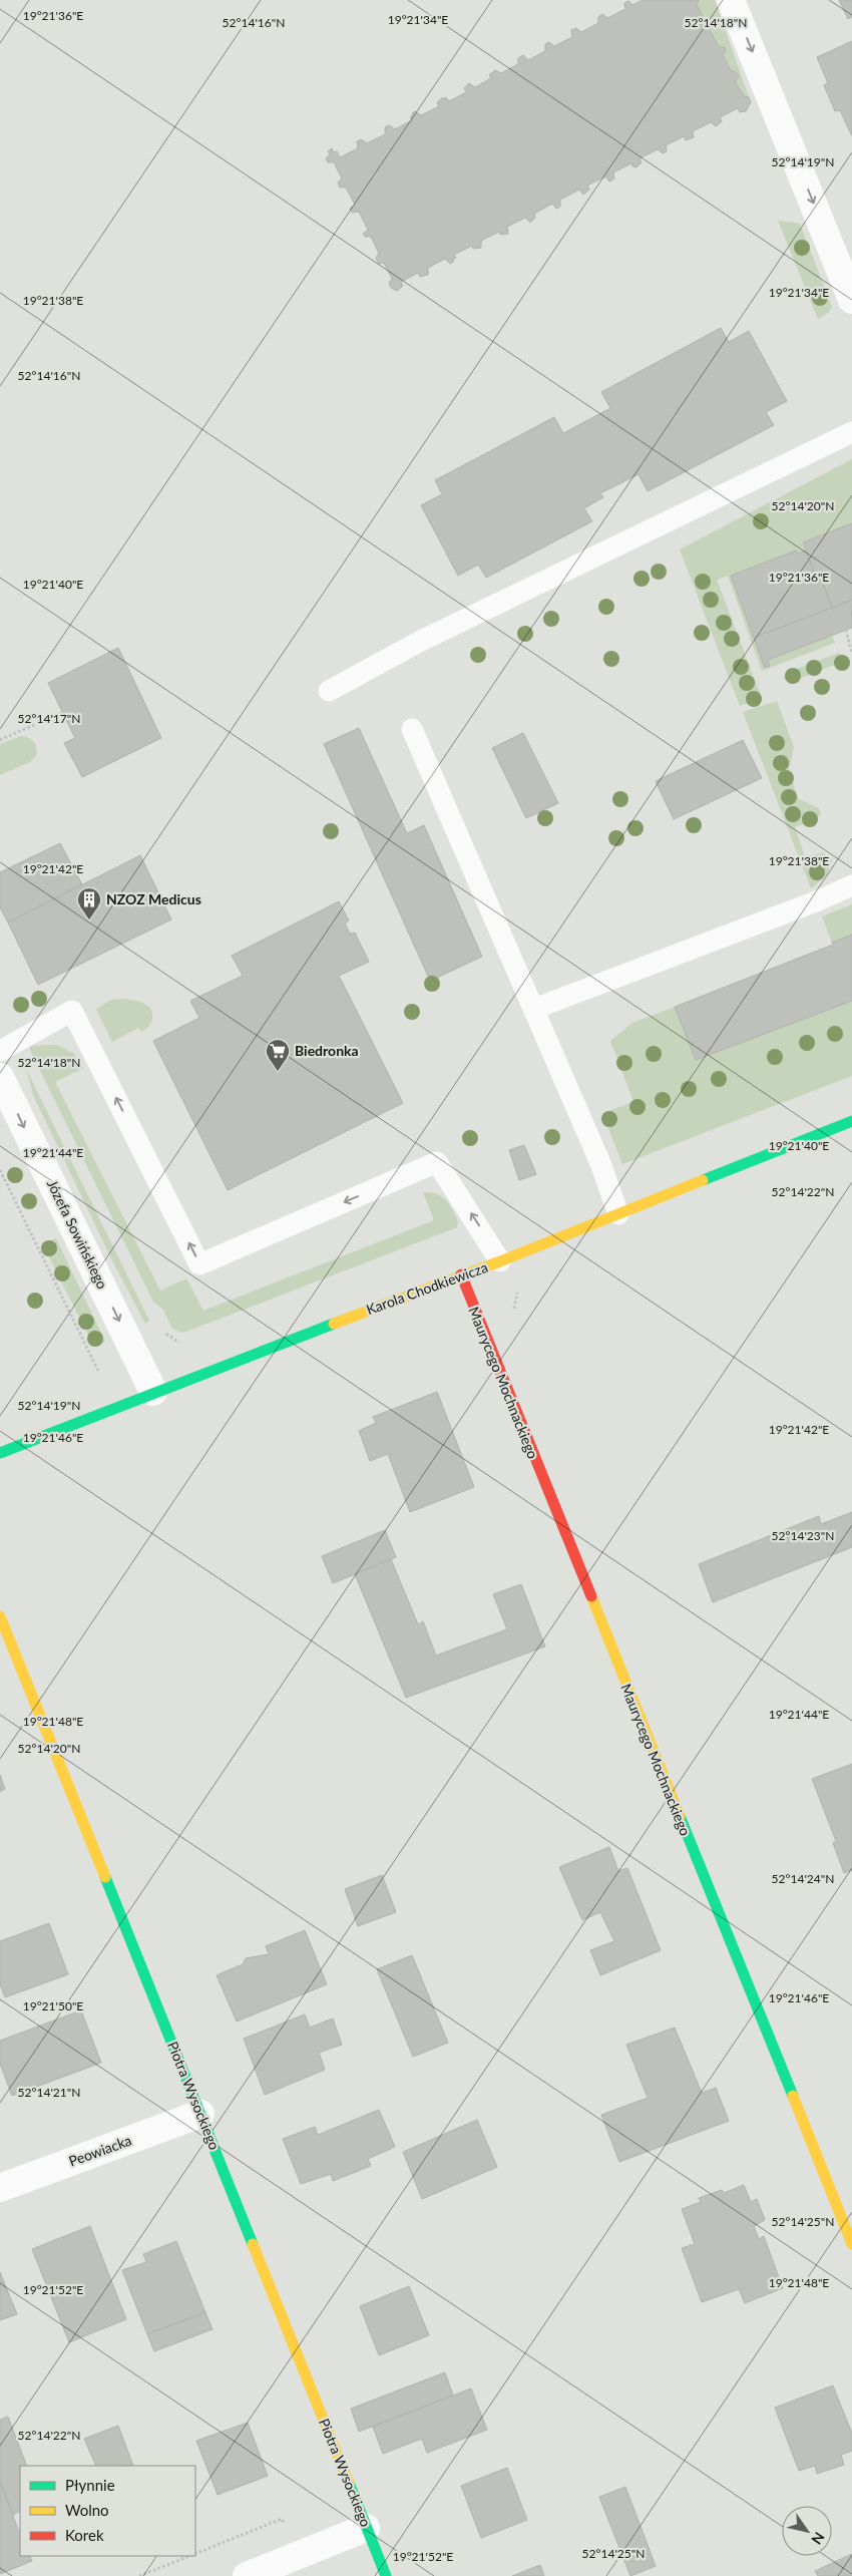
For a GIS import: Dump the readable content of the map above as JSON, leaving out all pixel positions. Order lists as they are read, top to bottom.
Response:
{
  "streets": {
    "street": [
      "Józefa Sowińskiego",
      "Karola Chodkiewicza",
      "Maurycego Mochnackiego",
      "Piotra Wysockiego",
      "Peowiacka"
    ]
  },
  "crossings": [
    ["Józefa Sowińskiego", "Karola Chodkiewicza"],
    ["Karola Chodkiewicza", "Maurycego Mochnackiego"],
    ["Piotra Wysockiego", "Peowiacka"]
  ],
  "one_way": ["Józefa Sowińskiego"],
  "places": {
    "building": ["NZOZ Medicus"],
    "supermarket": ["Biedronka"]
  },
  "legend": ["Płynnie", "Wolno", "Korek"],
  "north": "bottom right",
  "coordinates": [
    "19°21'36\"E",
    "19°21'34\"E",
    "52°14'16\"N",
    "52°14'18\"N",
    "52°14'19\"N",
    "19°21'38\"E",
    "52°14'20\"N",
    "19°21'40\"E",
    "52°14'17\"N",
    "19°21'42\"E",
    "19°21'44\"E",
    "52°14'22\"N",
    "19°21'46\"E",
    "52°14'23\"N",
    "19°21'48\"E",
    "52°14'24\"N",
    "19°21'50\"E",
    "52°14'21\"N",
    "52°14'25\"N",
    "19°21'52\"E"
  ]
}
